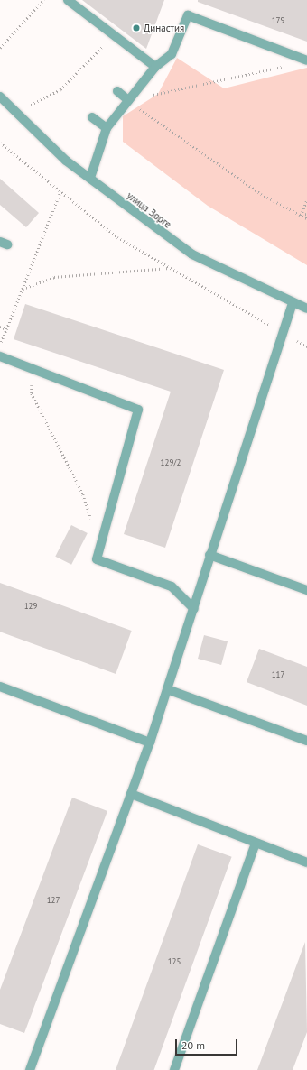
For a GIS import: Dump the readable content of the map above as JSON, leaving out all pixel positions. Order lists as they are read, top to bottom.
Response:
{
  "streets": {
    "street": ["улица Зорге"]
  },
  "places": ["Династия"],
  "house_numbers": [
    "179",
    "129/2",
    "129",
    "117",
    "127",
    "125"
  ],
  "scale_bar": "20 m"
}
